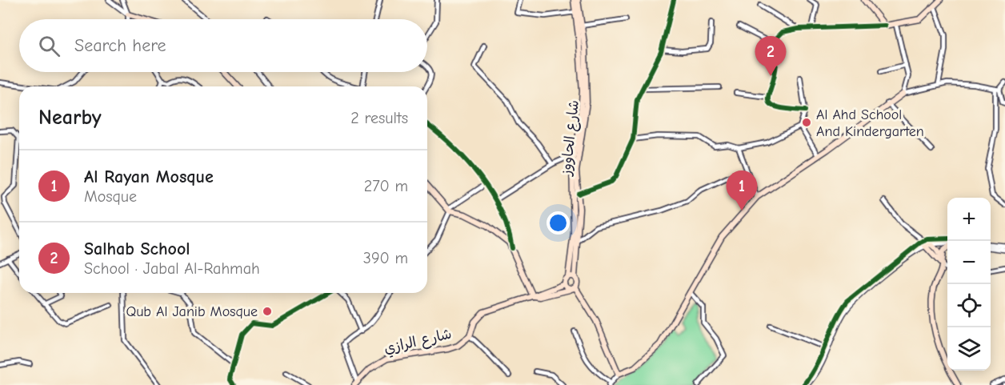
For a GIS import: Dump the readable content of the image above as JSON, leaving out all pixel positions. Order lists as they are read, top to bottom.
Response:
{
  "streets": {
    "main road": ["شارع الحاووز", "شارع الرازي"]
  },
  "crossings": [
    ["شارع الحاووز", "شارع الرازي"]
  ],
  "places": ["Al Ahd School And Kindergarten", "Qub Al Janib Mosque"],
  "page": {
    "search": "Search here",
    "pins": ["2", "1"],
    "heading": ["Nearby", "2 results"],
    "list": [
      {
        "mark": "1",
        "name": "Al Rayan Mosque",
        "note": "Mosque",
        "value": "270 m"
      },
      {
        "mark": "2",
        "name": "Salhab School",
        "note": "School · Jabal Al-Rahmah",
        "value": "390 m"
      }
    ],
    "map_buttons": ["+", "−"]
  }
}
